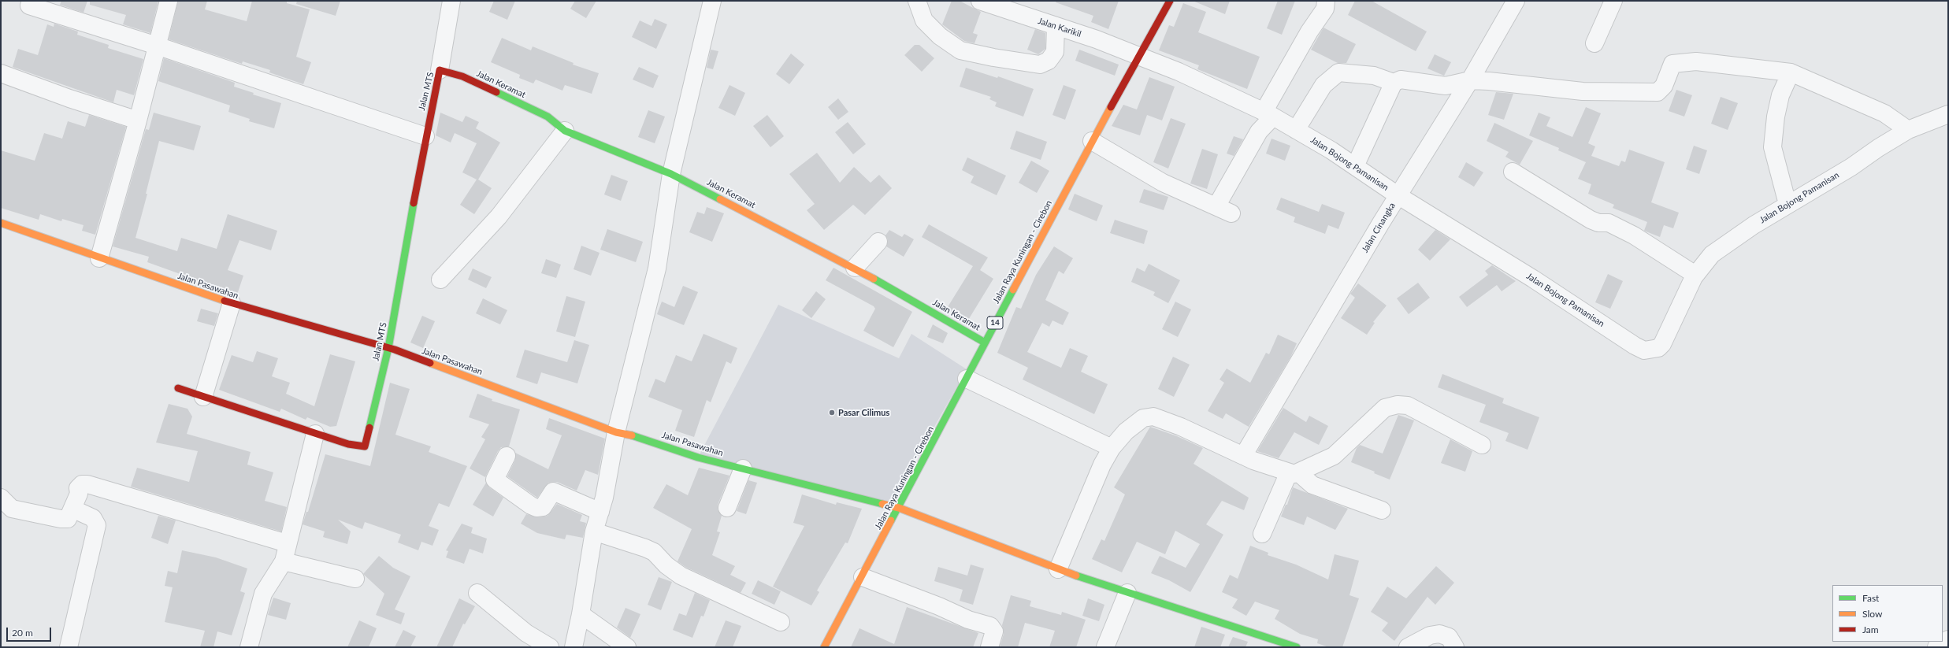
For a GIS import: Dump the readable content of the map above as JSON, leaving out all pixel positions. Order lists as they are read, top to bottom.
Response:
{
  "streets": {
    "main road": [
      "Jalan Keramat",
      "Jalan MTS",
      "Jalan Raya Kuningan - Cirebon",
      "Jalan Pasawahan",
      "14"
    ],
    "street": ["Jalan Karikil", "Jalan Bojong Pamanisan", "Jalan Cinangka"]
  },
  "crossings": [
    ["Jalan Karikil", "Jalan Bojong Pamanisan"],
    ["Jalan Karikil", "Jalan Raya Kuningan - Cirebon"],
    ["Jalan Keramat", "Jalan MTS"],
    ["Jalan Keramat", "Jalan Raya Kuningan - Cirebon"],
    ["Jalan MTS", "Jalan Pasawahan"],
    ["Jalan Bojong Pamanisan", "Jalan Cinangka"],
    ["Jalan Bojong Pamanisan", "Jalan Raya Kuningan - Cirebon"],
    ["Jalan Raya Kuningan - Cirebon", "Jalan Pasawahan"]
  ],
  "places": ["Pasar Cilimus"],
  "legend": ["Fast", "Slow", "Jam"],
  "scale_bar": "20 m"
}
